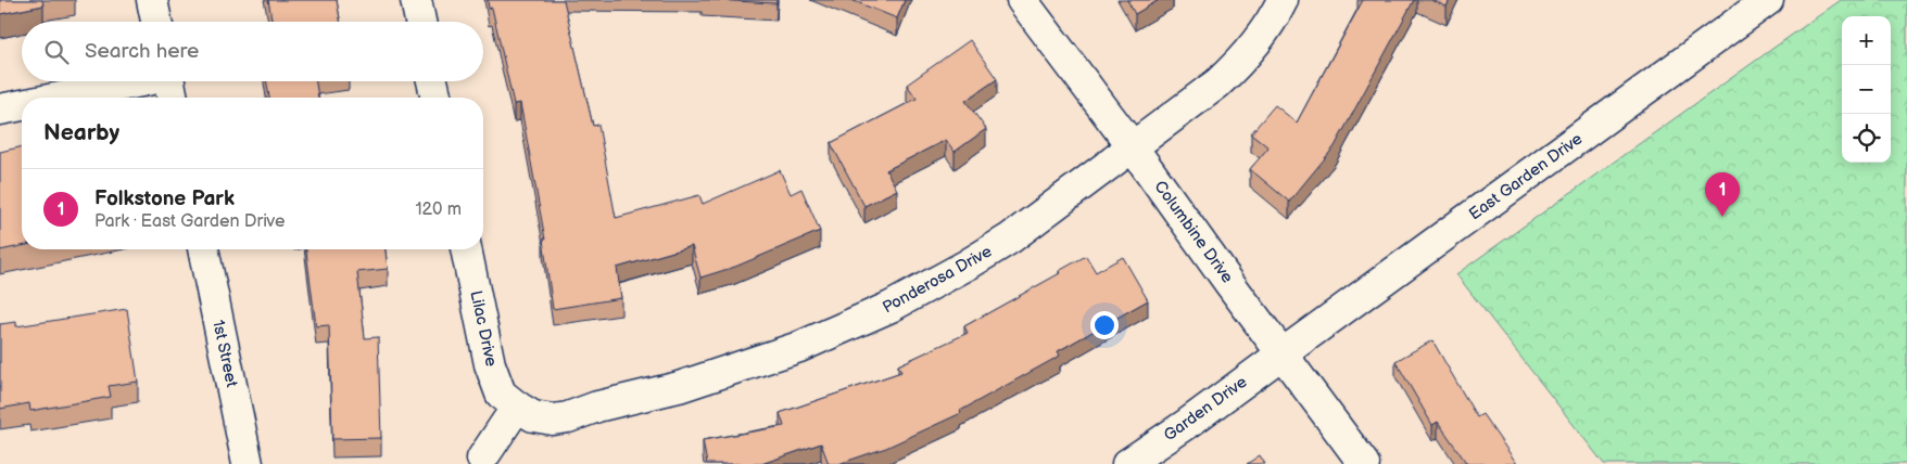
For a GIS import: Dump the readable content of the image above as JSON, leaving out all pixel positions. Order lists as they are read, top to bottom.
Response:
{
  "streets": {
    "street": [
      "East Garden Drive",
      "Columbine Drive",
      "Ponderosa Drive",
      "Lilac Drive",
      "1st Street",
      "Garden Drive"
    ]
  },
  "crossings": [
    ["East Garden Drive", "Columbine Drive"],
    ["East Garden Drive", "Garden Drive"],
    ["Columbine Drive", "Ponderosa Drive"],
    ["Columbine Drive", "Garden Drive"],
    ["Ponderosa Drive", "Lilac Drive"]
  ],
  "page": {
    "map_buttons": ["+", "−"],
    "search": "Search here",
    "heading": "Nearby",
    "list": [
      {
        "mark": "1",
        "name": "Folkstone Park",
        "note": "Park · East Garden Drive",
        "value": "120 m"
      }
    ],
    "pins": "1"
  }
}
